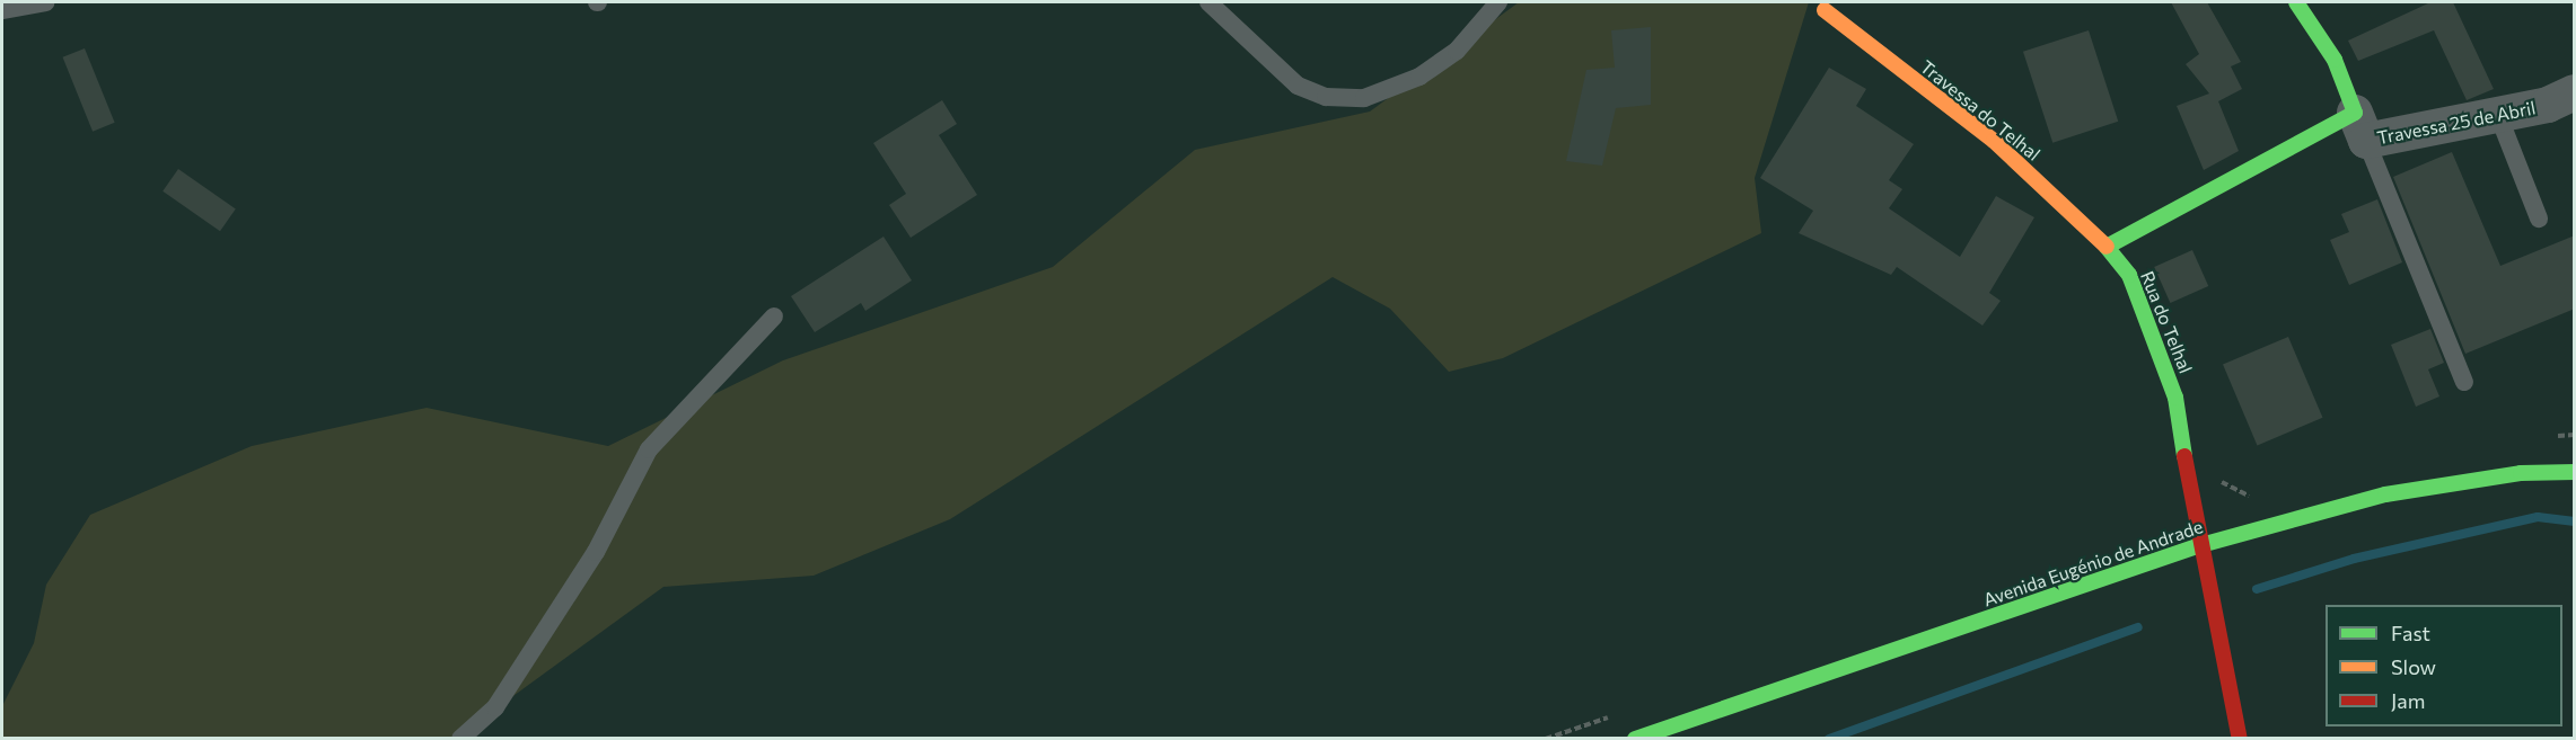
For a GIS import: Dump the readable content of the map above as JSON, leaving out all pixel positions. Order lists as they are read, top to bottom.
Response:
{
  "streets": {
    "street": [
      "Travessa do Telhal",
      "Travessa 25 de Abril",
      "Rua do Telhal",
      "Avenida Eugénio de Andrade"
    ]
  },
  "crossings": [
    ["Travessa do Telhal", "Rua do Telhal"],
    ["Rua do Telhal", "Avenida Eugénio de Andrade"]
  ],
  "legend": ["Fast", "Slow", "Jam"]
}
